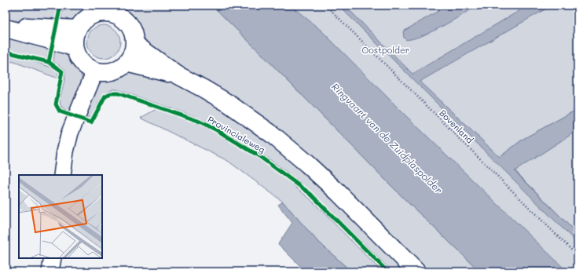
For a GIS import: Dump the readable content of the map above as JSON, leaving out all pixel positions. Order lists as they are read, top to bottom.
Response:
{
  "streets": {
    "main road": ["Provincialeweg"],
    "path": ["Bovenland"]
  },
  "water": ["Ringvaart van de Zuidplaspolder"],
  "parks": ["Oostpolder"]
}
